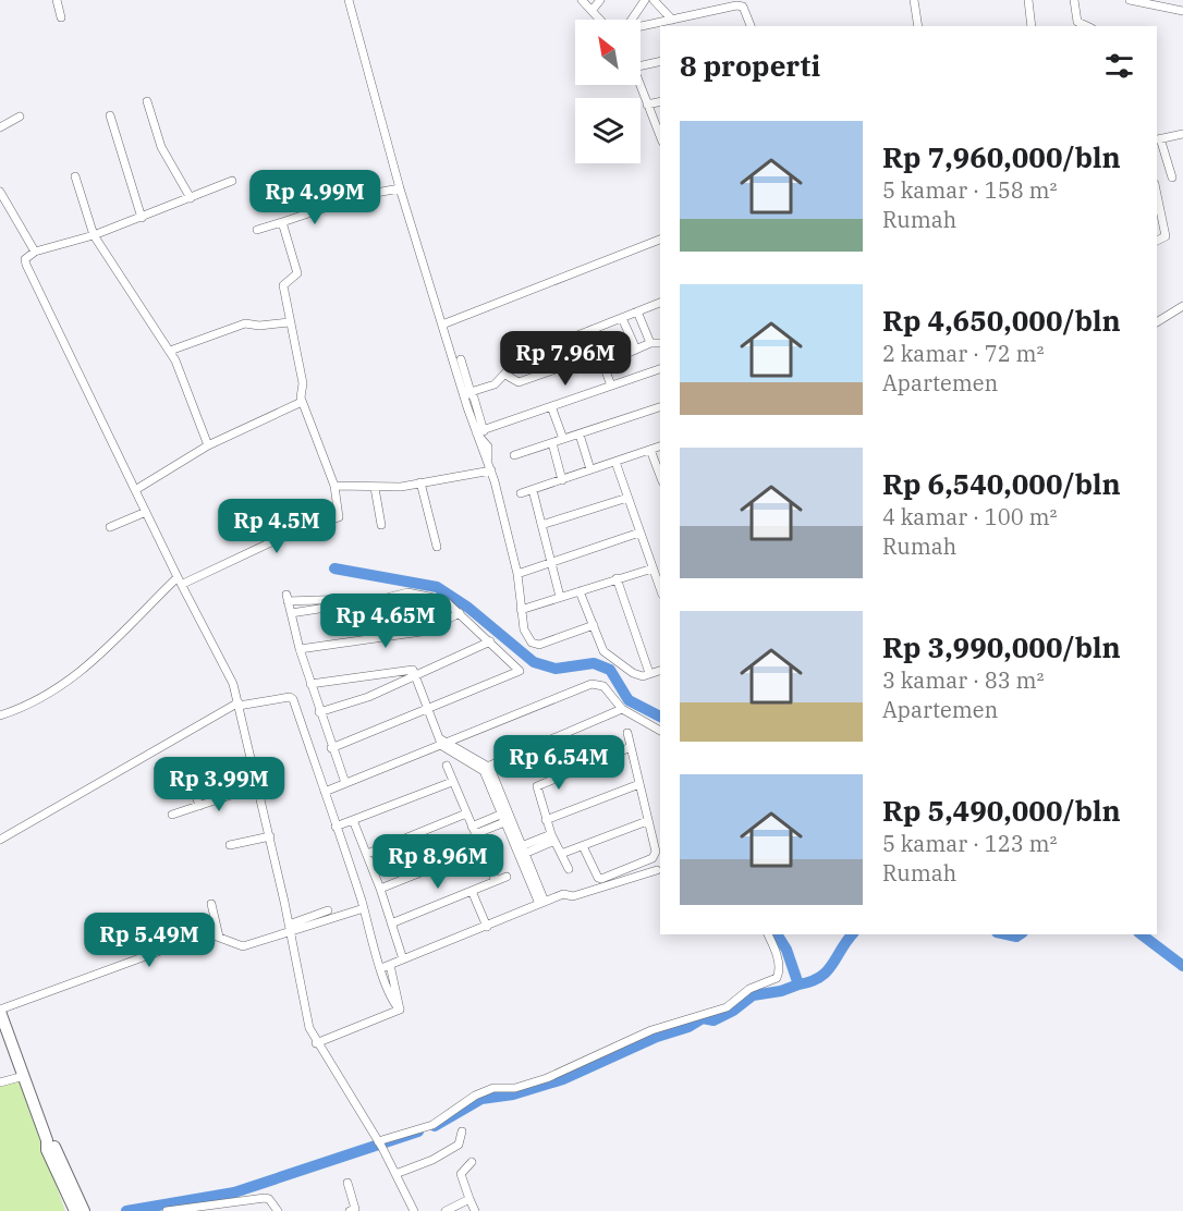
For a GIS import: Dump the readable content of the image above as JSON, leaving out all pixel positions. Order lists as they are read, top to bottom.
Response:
{
  "north": "top left",
  "page": {
    "heading": "8 properti",
    "list": [
      {
        "name": "Rp 7,960,000/bln",
        "note": "5 kamar · 158 m² · Rumah"
      },
      {
        "name": "Rp 4,650,000/bln",
        "note": "2 kamar · 72 m² · Apartemen"
      },
      {
        "name": "Rp 6,540,000/bln",
        "note": "4 kamar · 100 m² · Rumah"
      },
      {
        "name": "Rp 3,990,000/bln",
        "note": "3 kamar · 83 m² · Apartemen"
      },
      {
        "name": "Rp 5,490,000/bln",
        "note": "5 kamar · 123 m² · Rumah"
      }
    ],
    "price": [
      "Rp 4.99M",
      "Rp 7.96M",
      "Rp 4.5M",
      "Rp 4.65M",
      "Rp 6.54M",
      "Rp 3.99M",
      "Rp 8.96M",
      "Rp 5.49M"
    ]
  }
}
